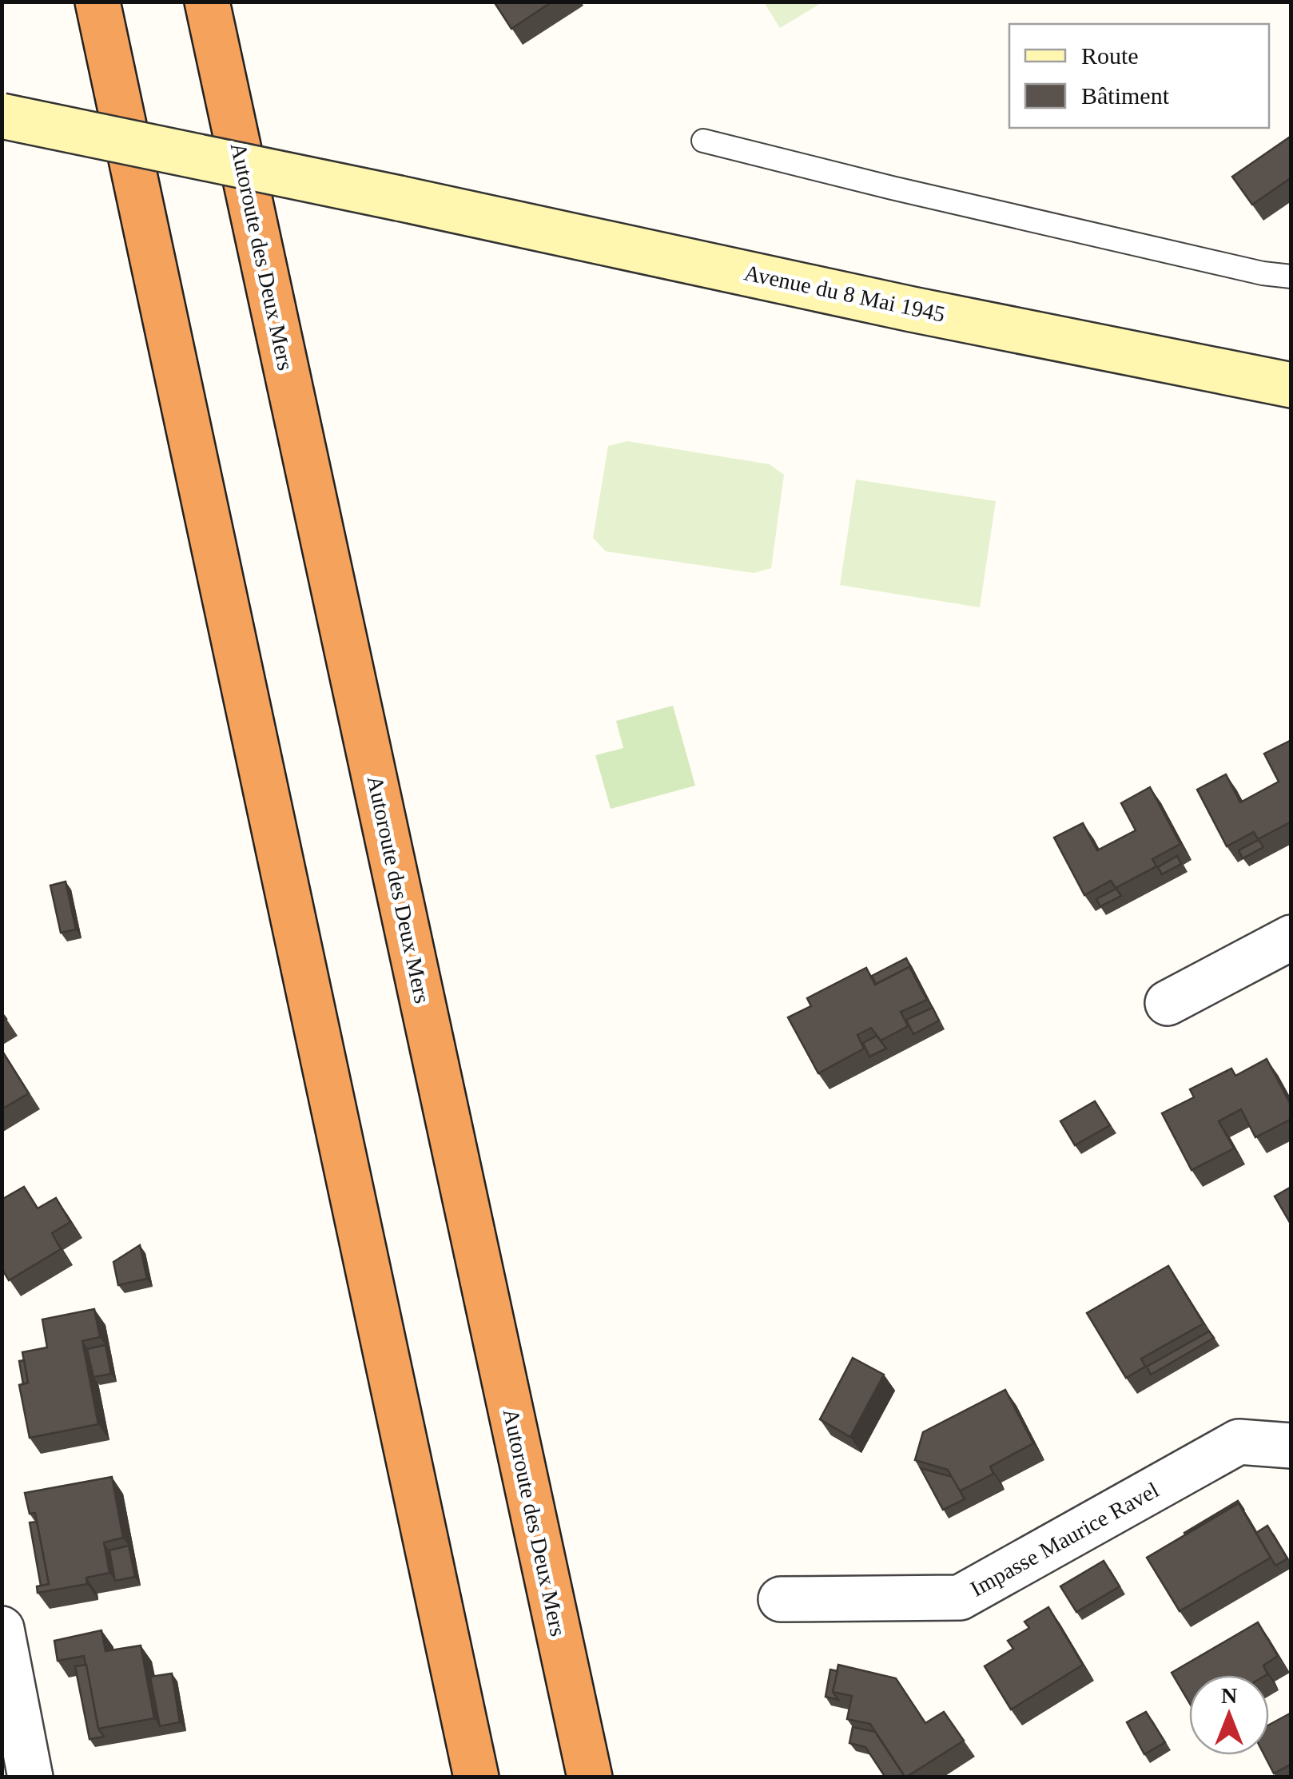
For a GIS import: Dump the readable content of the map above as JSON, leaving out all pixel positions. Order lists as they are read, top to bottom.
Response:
{
  "streets": {
    "highway": ["Autoroute des Deux Mers"],
    "main road": ["Avenue du 8 Mai 1945"],
    "street": ["Impasse Maurice Ravel"]
  },
  "legend": ["Route", "Bâtiment"],
  "north": "top"
}
